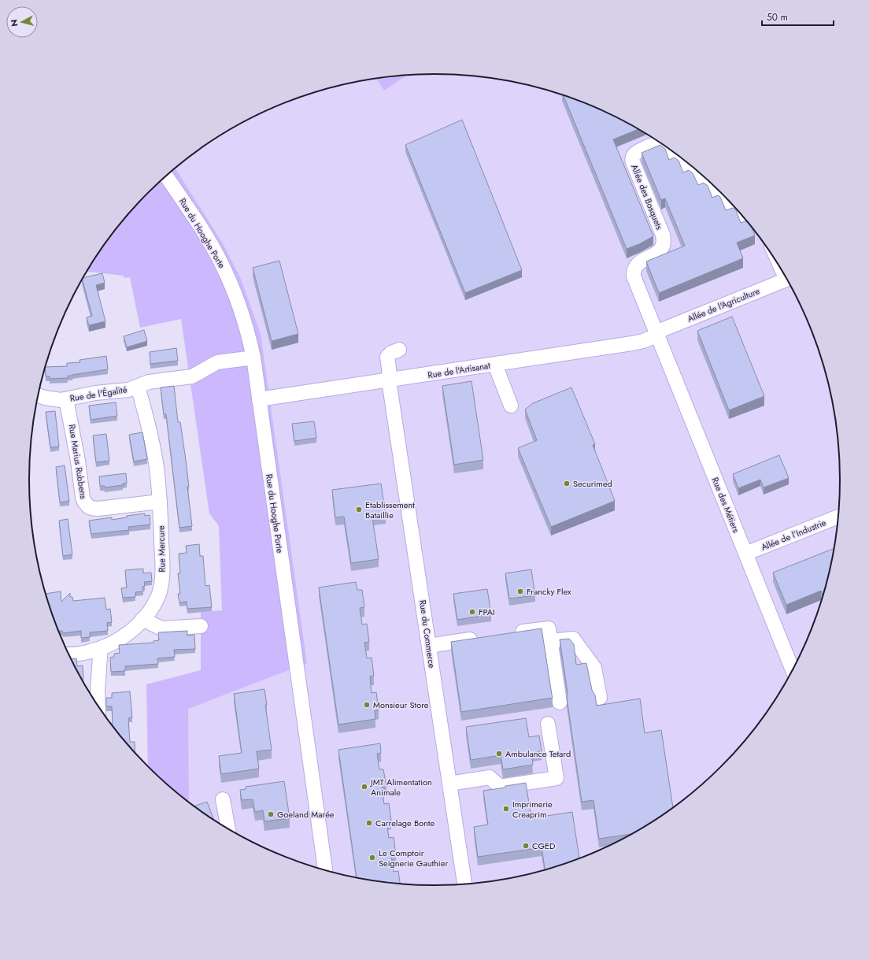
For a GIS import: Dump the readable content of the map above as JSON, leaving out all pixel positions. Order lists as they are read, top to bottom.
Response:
{
  "streets": {
    "street": [
      "Allée des Bosquets",
      "Rue du Hooghe Porte",
      "Allée de l'Agriculture",
      "Rue de l'Artisanat",
      "Rue de l'Égalité",
      "Rue Marius Rubbens",
      "Rue des Métiers",
      "Allée de l’Industrie",
      "Rue Mercure",
      "Rue du Commerce"
    ]
  },
  "crossings": [
    ["Allée des Bosquets", "Allée de l'Agriculture"],
    ["Allée des Bosquets", "Rue de l'Artisanat"],
    ["Allée des Bosquets", "Rue des Métiers"],
    ["Rue du Hooghe Porte", "Rue de l'Artisanat"],
    ["Rue du Hooghe Porte", "Rue de l'Égalité"],
    ["Allée de l'Agriculture", "Rue de l'Artisanat"],
    ["Allée de l'Agriculture", "Rue des Métiers"],
    ["Rue de l'Artisanat", "Rue des Métiers"],
    ["Rue de l'Artisanat", "Rue du Commerce"],
    ["Rue de l'Égalité", "Rue Marius Rubbens"],
    ["Rue de l'Égalité", "Rue Mercure"],
    ["Rue Marius Rubbens", "Rue Mercure"],
    ["Rue des Métiers", "Allée de l’Industrie"]
  ],
  "places": [
    "Securimed",
    "Etablissement Bataillie",
    "Francky Flex",
    "FPAI",
    "Monsieur Store",
    "Ambulance Tetard",
    "JMT Alimentation Animale",
    "Imprimerie Creaprim",
    "Goeland Marée",
    "Carrelage Bonte",
    "CGED",
    "Le Comptoir Seignerie Gauthier"
  ],
  "scale_bar": "50 m",
  "north": "left"
}
